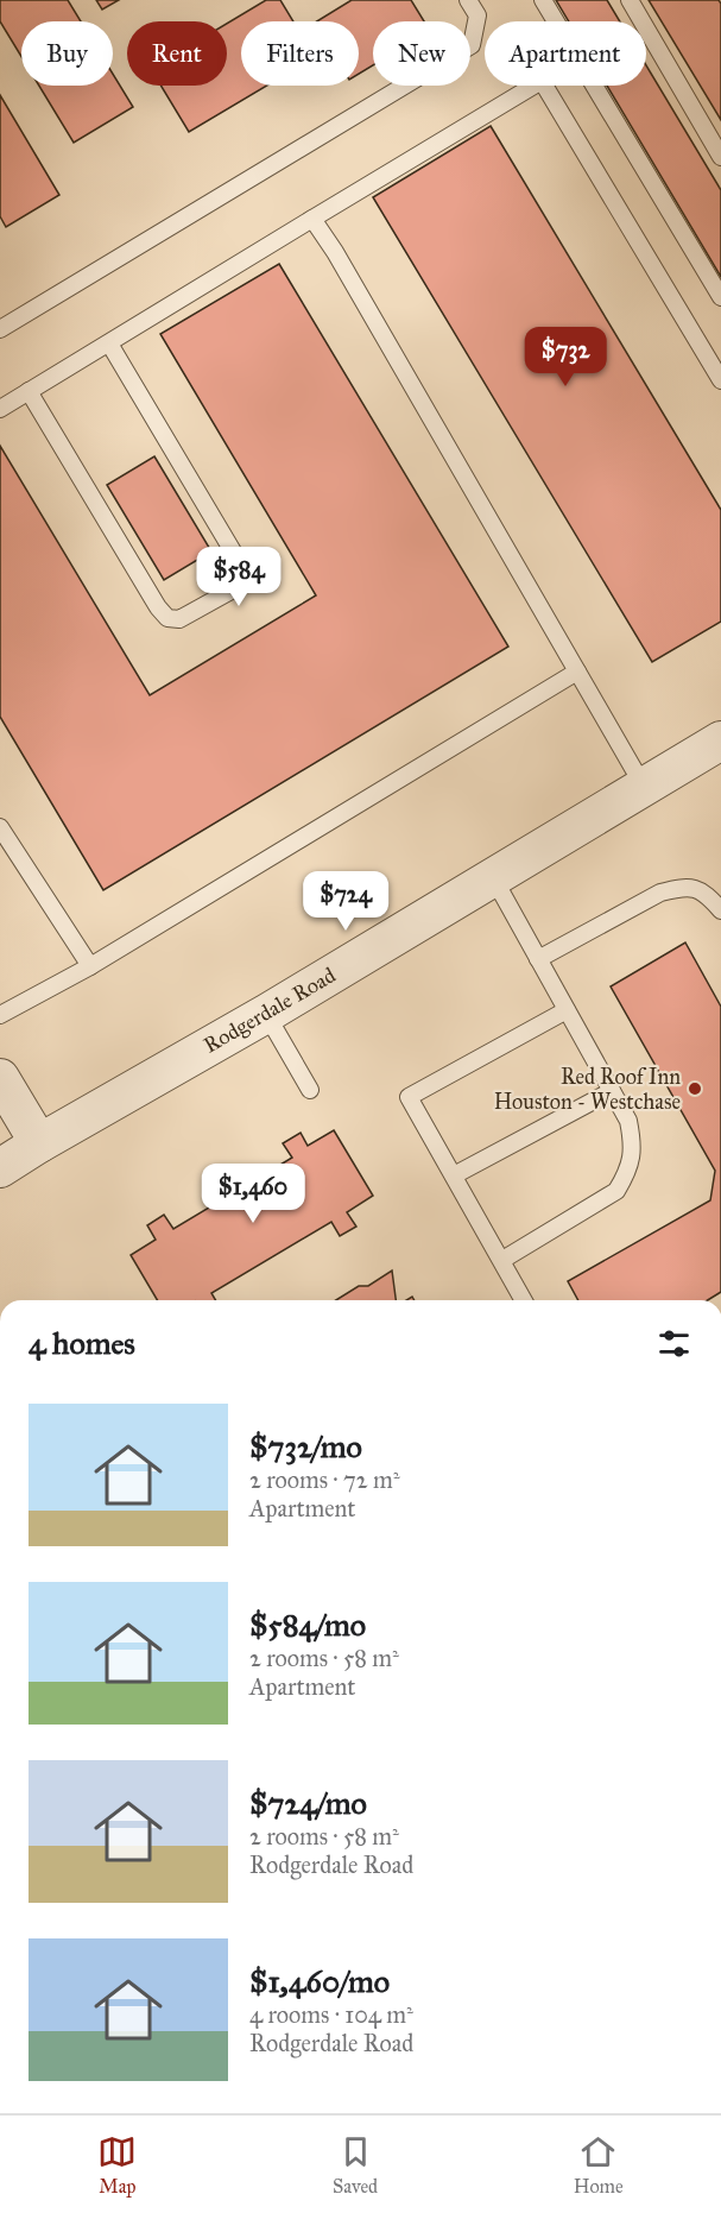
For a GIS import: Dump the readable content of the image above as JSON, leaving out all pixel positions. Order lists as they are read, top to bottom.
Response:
{
  "streets": {
    "street": ["Rodgerdale Road"]
  },
  "places": ["Red Roof Inn Houston - Westchase"],
  "page": {
    "chip": [
      "Buy",
      "Rent",
      "Filters",
      "New",
      "Apartment"
    ],
    "price": [
      "$732",
      "$584",
      "$724",
      "$1,460"
    ],
    "heading": "4 homes",
    "list": [
      {
        "name": "$732/mo",
        "note": "2 rooms · 72 m² · Apartment"
      },
      {
        "name": "$584/mo",
        "note": "2 rooms · 58 m² · Apartment"
      },
      {
        "name": "$724/mo",
        "note": "2 rooms · 58 m² · Rodgerdale Road"
      },
      {
        "name": "$1,460/mo",
        "note": "4 rooms · 104 m² · Rodgerdale Road"
      }
    ],
    "tabs": ["Map", "Saved", "Home"]
  }
}
